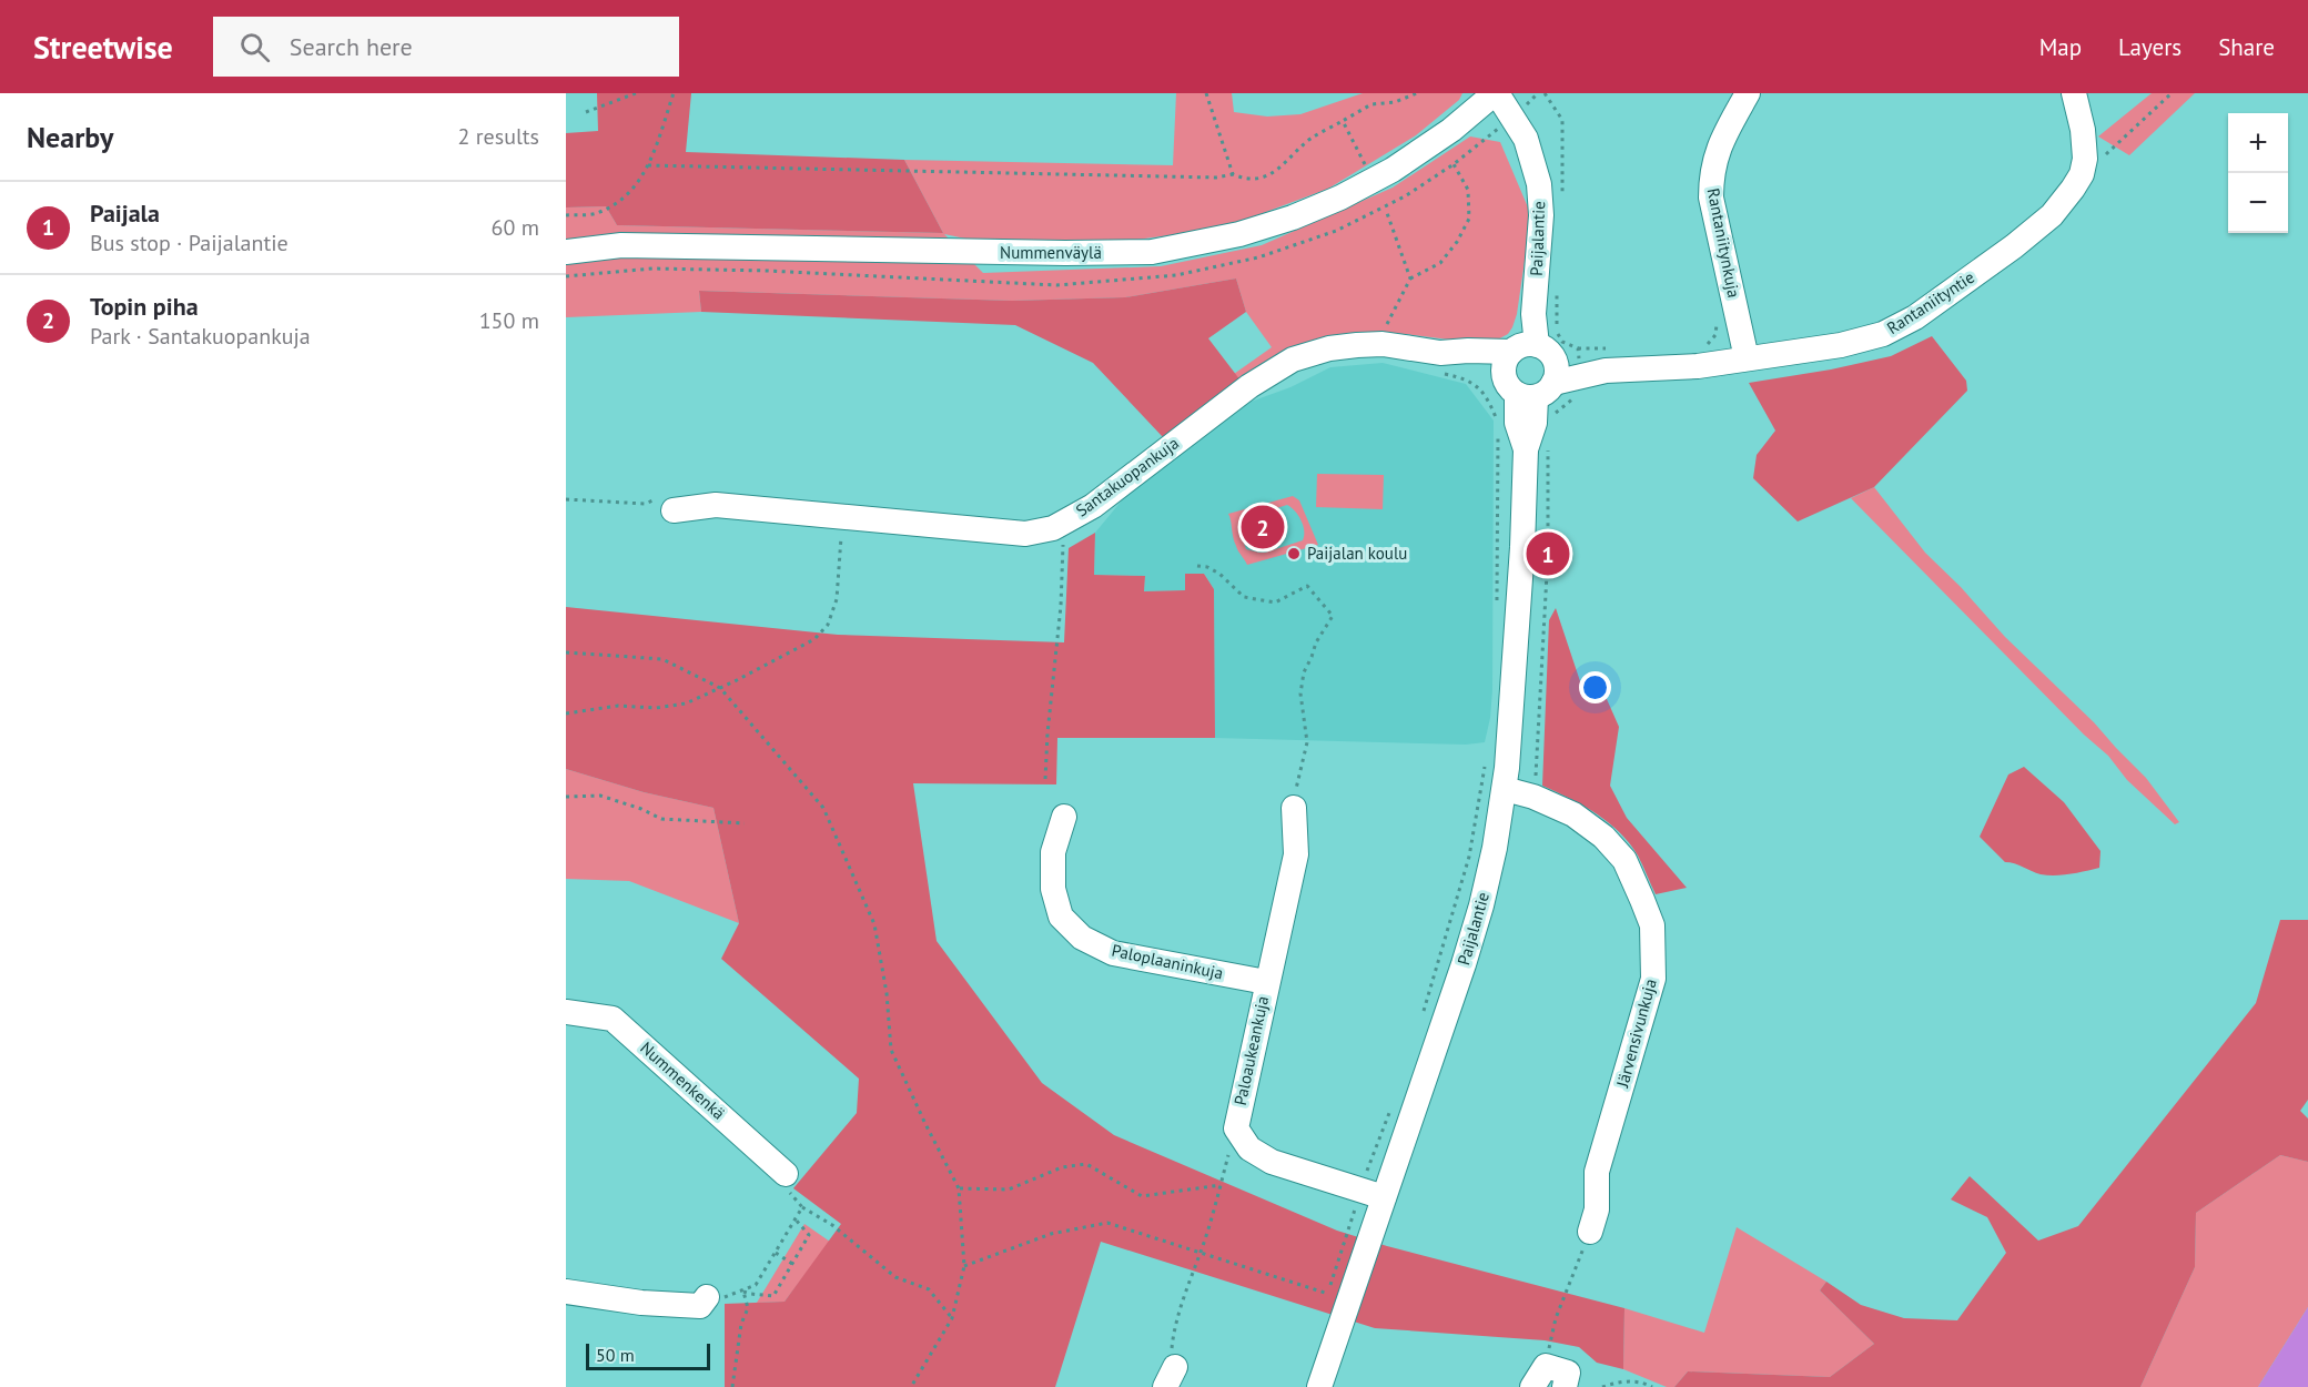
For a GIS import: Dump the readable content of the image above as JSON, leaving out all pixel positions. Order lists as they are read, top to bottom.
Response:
{
  "streets": {
    "street": [
      "Paijalantie",
      "Rantaniitynkuja",
      "Nummenväylä",
      "Rantaniityntie",
      "Santakuopankuja",
      "Paloplaaninkuja",
      "Järvensivunkuja",
      "Paloaukeankuja",
      "Nummenkenkä"
    ]
  },
  "crossings": [
    ["Paijalantie", "Nummenväylä"],
    ["Paijalantie", "Rantaniityntie"],
    ["Paijalantie", "Santakuopankuja"],
    ["Paijalantie", "Järvensivunkuja"],
    ["Paijalantie", "Paloaukeankuja"],
    ["Rantaniitynkuja", "Rantaniityntie"],
    ["Rantaniityntie", "Santakuopankuja"],
    ["Paloplaaninkuja", "Paloaukeankuja"]
  ],
  "places": ["Paijalan koulu"],
  "scale_bar": "50 m",
  "page": {
    "header": "Streetwise",
    "search": "Search here",
    "nav": ["Map", "Layers", "Share"],
    "heading": ["Nearby", "2 results"],
    "map_buttons": ["+", "−"],
    "list": [
      {
        "mark": "1",
        "name": "Paijala",
        "note": "Bus stop · Paijalantie",
        "value": "60 m"
      },
      {
        "mark": "2",
        "name": "Topin piha",
        "note": "Park · Santakuopankuja",
        "value": "150 m"
      }
    ],
    "pins": ["2", "1"],
    "scale": "50 m"
  }
}
